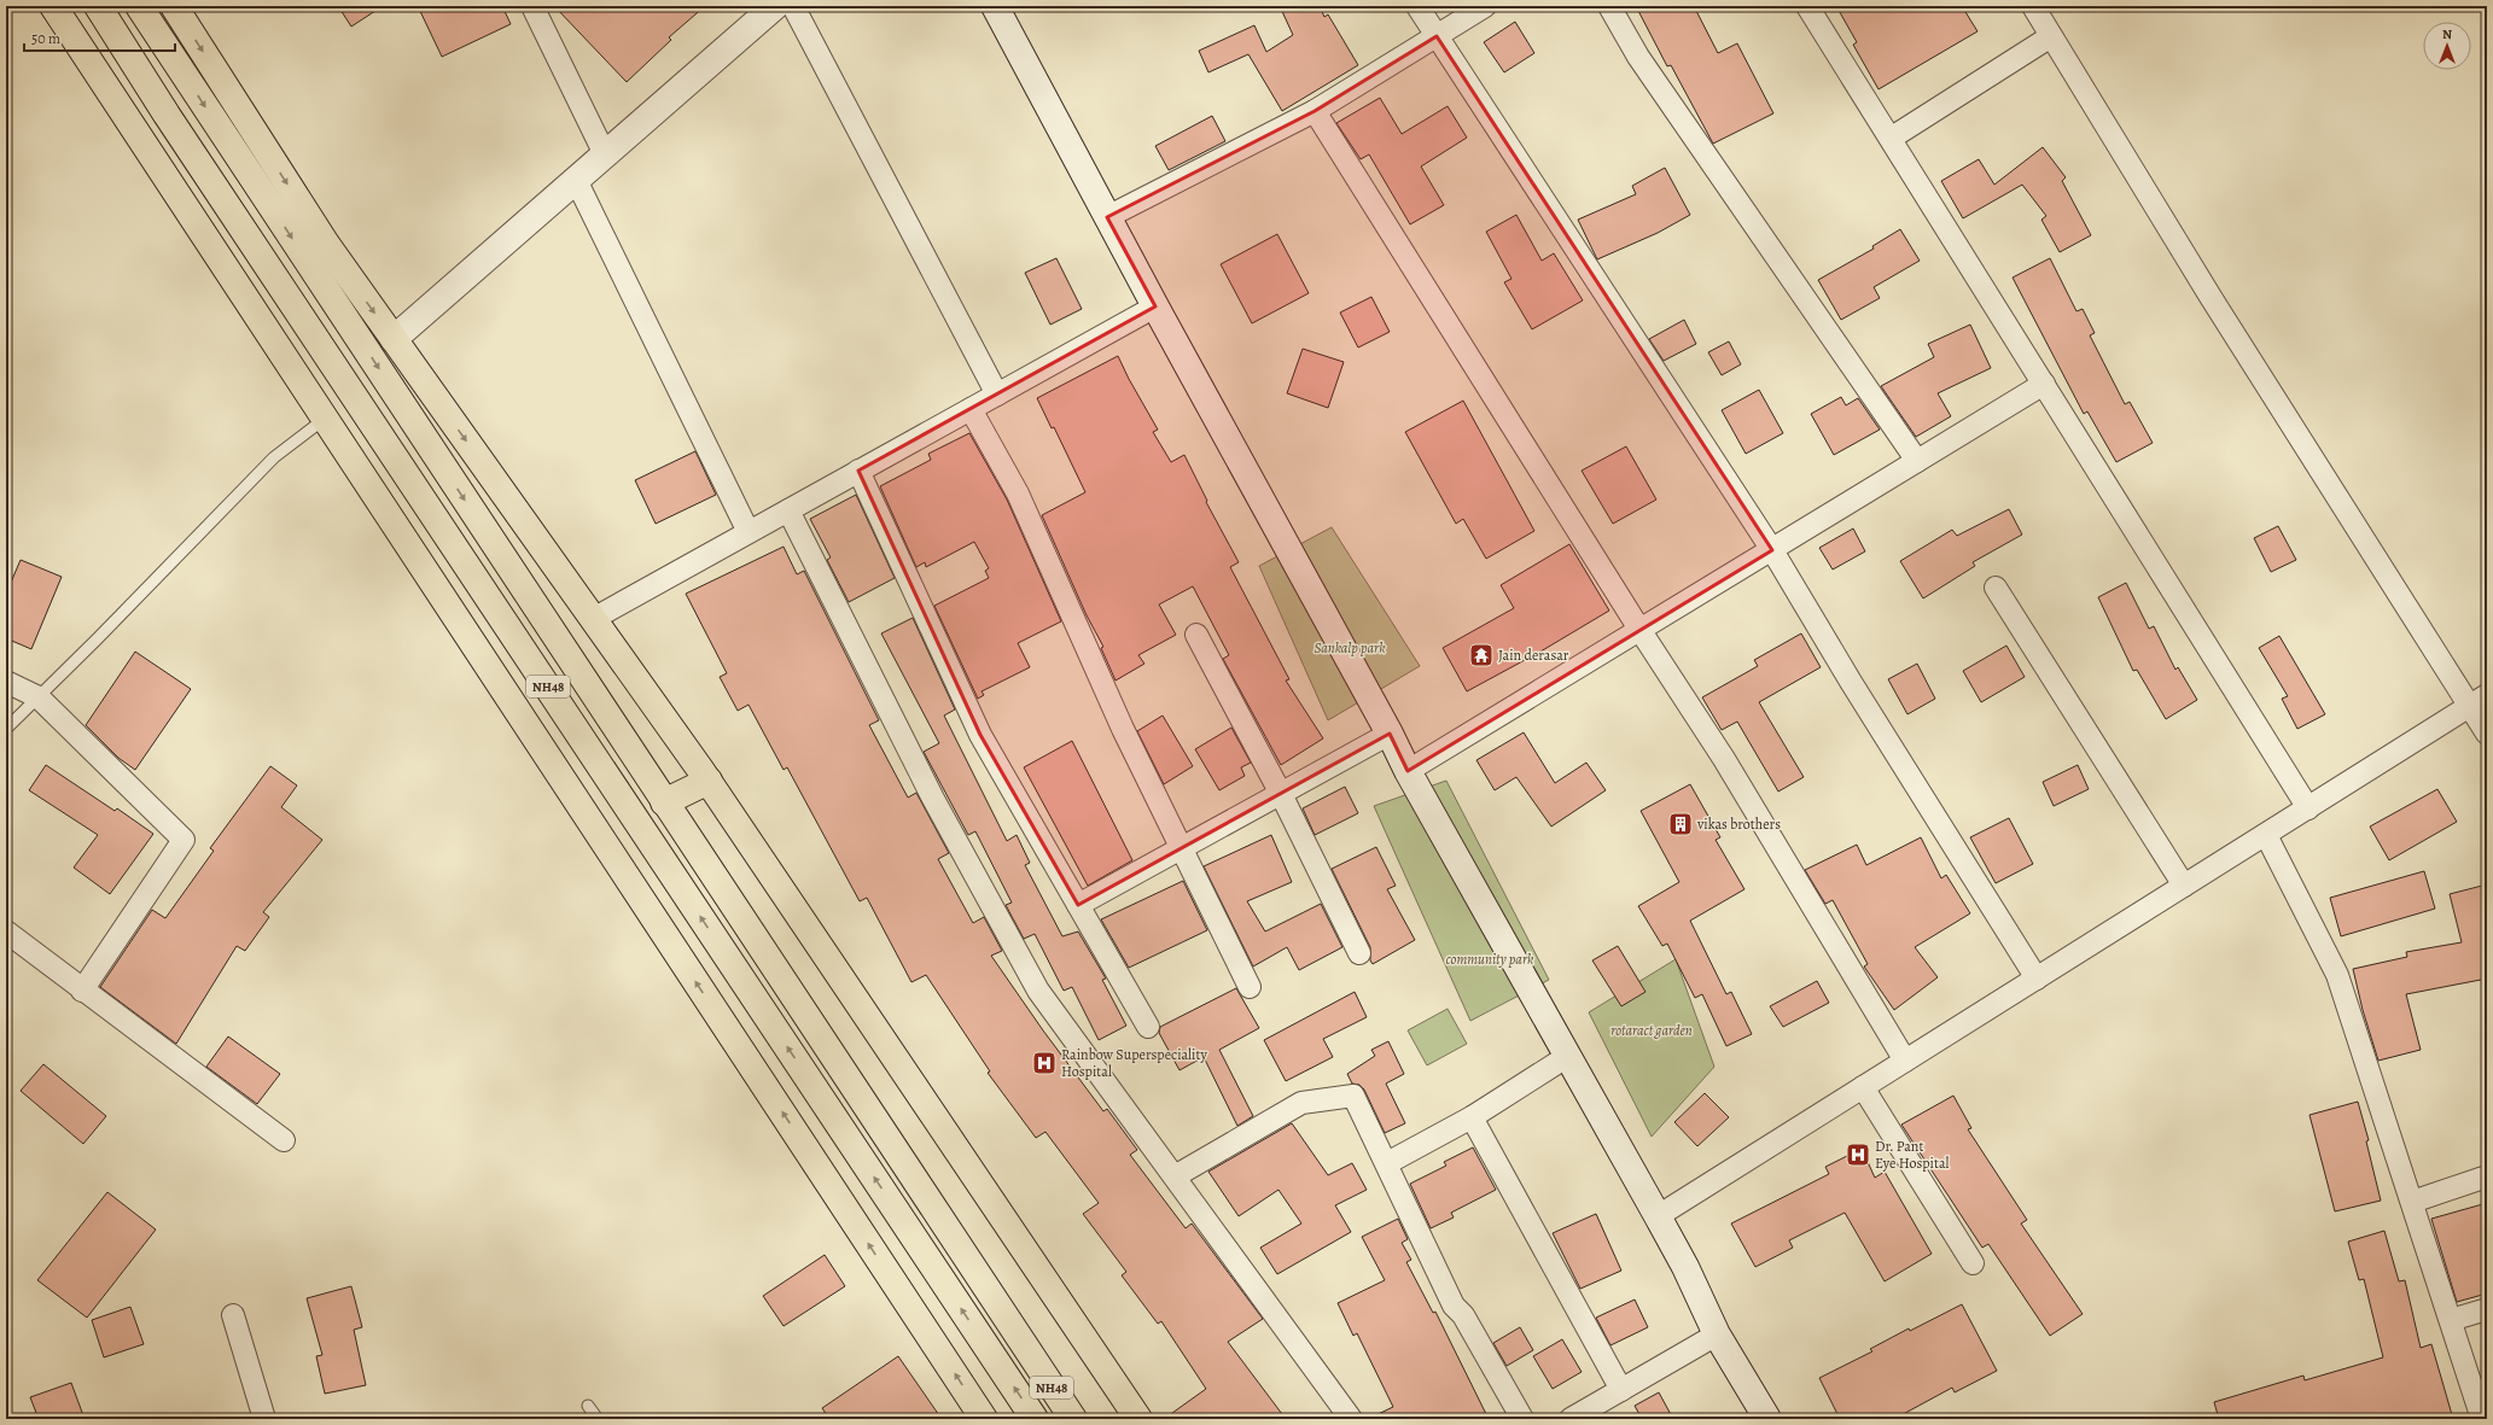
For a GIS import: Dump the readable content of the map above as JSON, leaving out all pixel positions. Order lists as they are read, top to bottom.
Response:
{
  "streets": {
    "highway": ["NH48"]
  },
  "parks": ["Sankalp park", "community park", "rotaract garden"],
  "places": {
    "temple": ["Jain derasar"],
    "building": ["vikas brothers"],
    "hospital": ["Rainbow Superspeciality Hospital", "Dr. Pant Eye Hospital"]
  },
  "scale_bar": "50 m",
  "north": "top"
}
